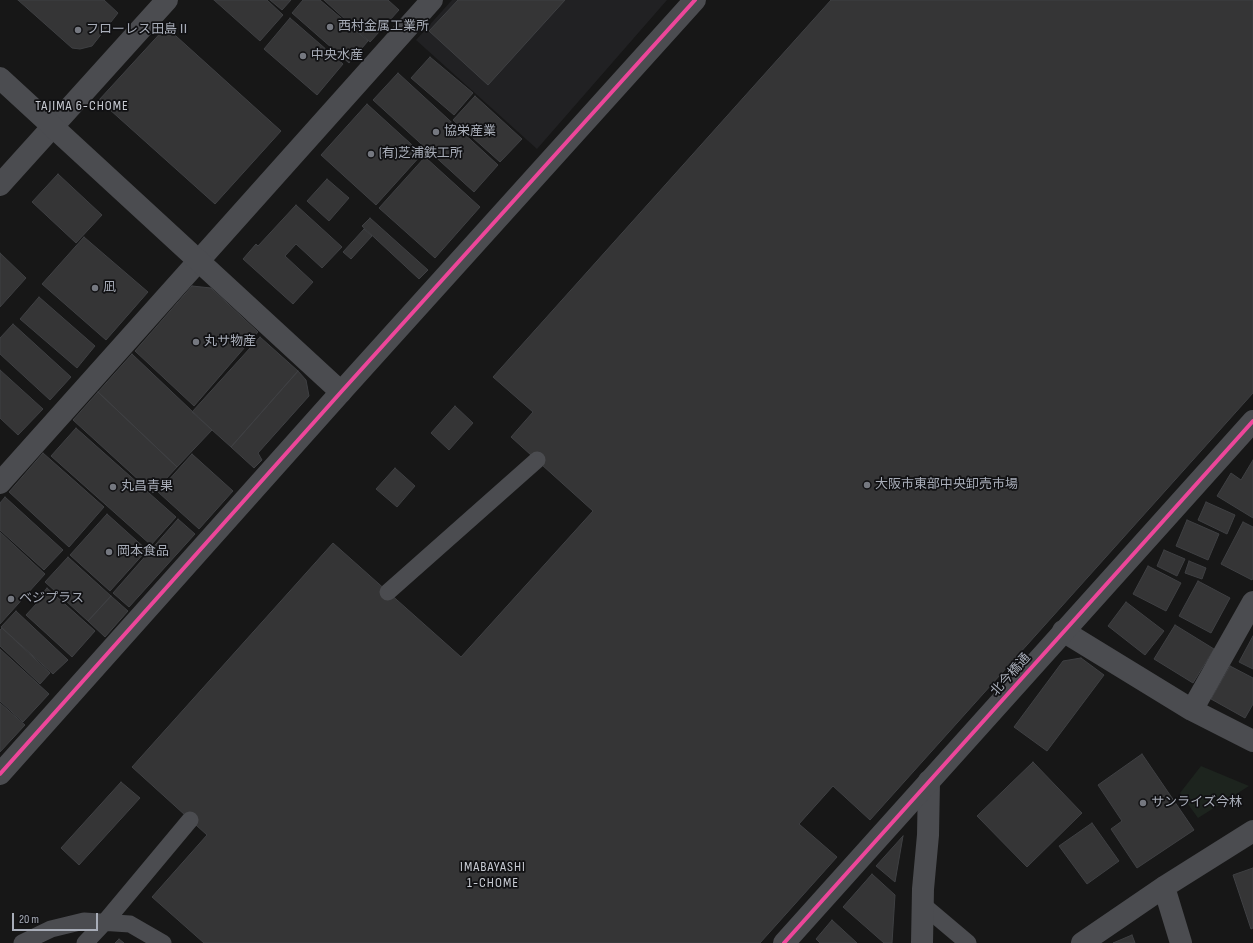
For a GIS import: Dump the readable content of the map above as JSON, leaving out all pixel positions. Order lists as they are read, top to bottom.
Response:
{
  "streets": {
    "street": ["北今橋通"]
  },
  "districts": ["TAJIMA 6-CHOME", "IMABAYASHI 1-CHOME"],
  "places": [
    "西村金属工業所",
    "フローレス田島Ⅱ",
    "中央水産",
    "協栄産業",
    "(有)芝浦鉄工所",
    "凪",
    "丸サ物産",
    "大阪市東部中央卸売市場",
    "丸昌青果",
    "岡本食品",
    "ベジプラス",
    "サンライズ今林"
  ],
  "scale_bar": "20 m"
}
